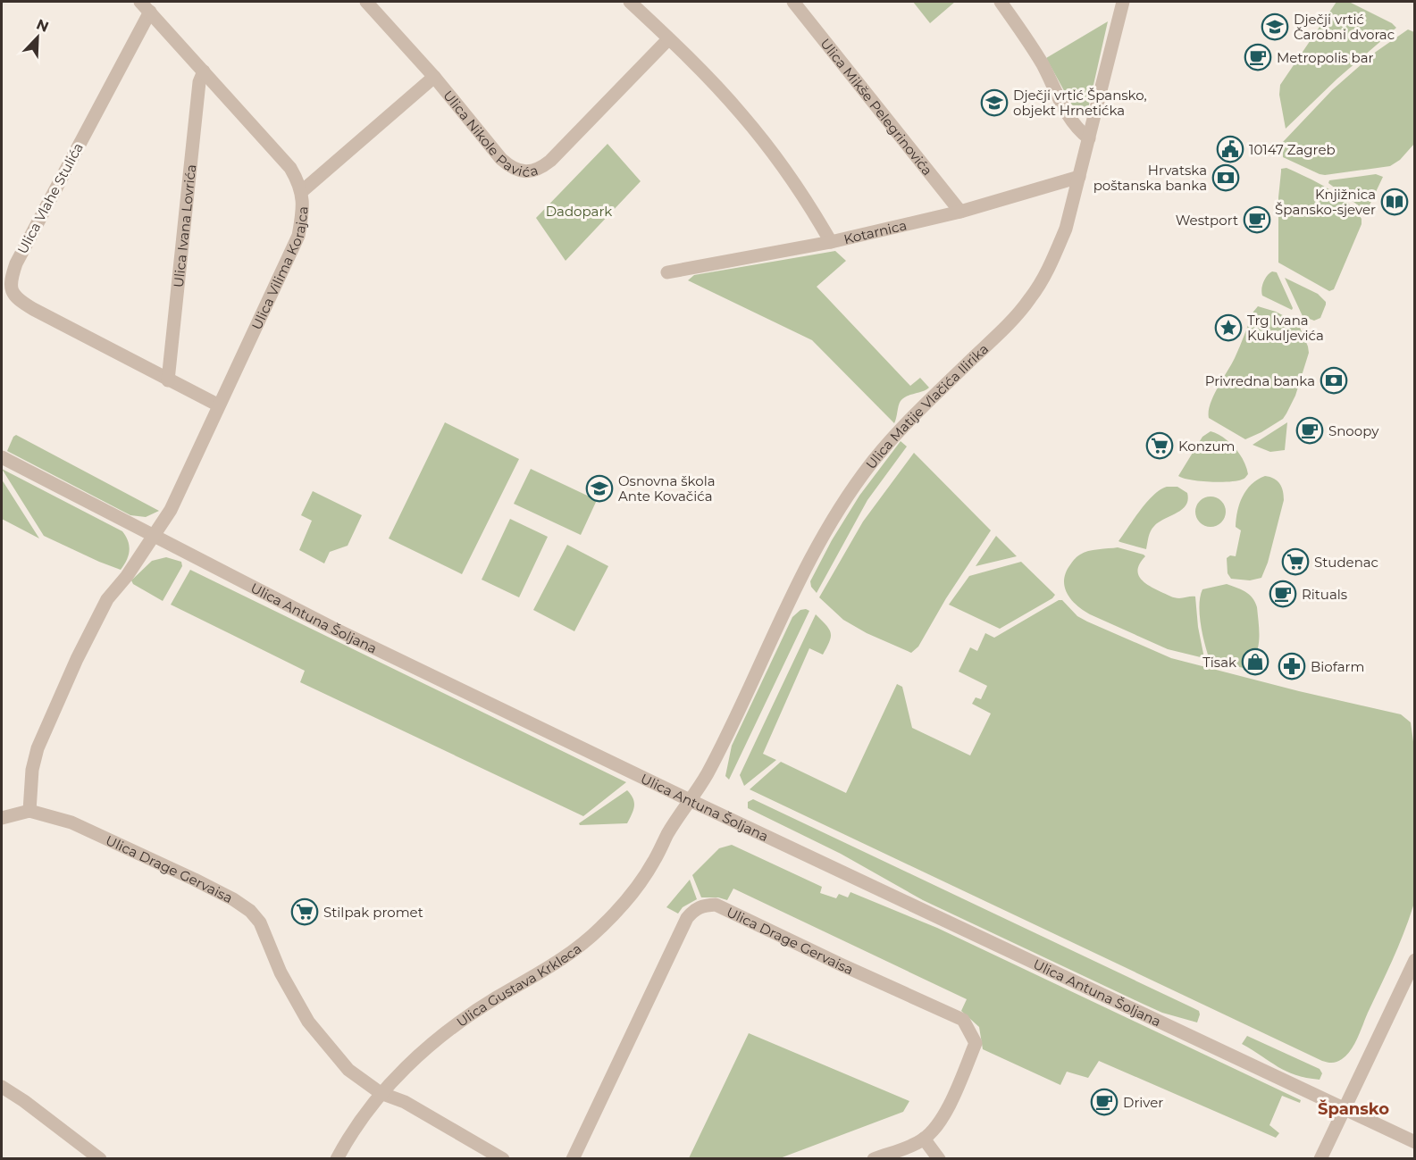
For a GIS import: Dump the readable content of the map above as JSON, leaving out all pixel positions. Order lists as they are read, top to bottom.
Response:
{
  "streets": {
    "street": [
      "Ulica Mikše Pelegrinovića",
      "Ulica Nikole Pavića",
      "Ulica Vlahe Stulića",
      "Ulica Ivana Lovrića",
      "Kotarnica",
      "Ulica Vilima Korajca",
      "Ulica Matije Vlačića Ilirika",
      "Ulica Antuna Šoljana",
      "Ulica Drage Gervaisa",
      "Ulica Gustava Krkleca"
    ]
  },
  "crossings": [
    ["Ulica Mikše Pelegrinovića", "Kotarnica"],
    ["Ulica Vlahe Stulića", "Ulica Ivana Lovrića"],
    ["Ulica Vlahe Stulića", "Ulica Vilima Korajca"],
    ["Ulica Ivana Lovrića", "Ulica Vilima Korajca"],
    ["Kotarnica", "Ulica Matije Vlačića Ilirika"],
    ["Ulica Vilima Korajca", "Ulica Antuna Šoljana"],
    ["Ulica Matije Vlačića Ilirika", "Ulica Antuna Šoljana"],
    ["Ulica Matije Vlačića Ilirika", "Ulica Gustava Krkleca"],
    ["Ulica Antuna Šoljana", "Ulica Gustava Krkleca"],
    ["Ulica Drage Gervaisa", "Ulica Gustava Krkleca"]
  ],
  "districts": ["Špansko"],
  "parks": ["Dadopark"],
  "places": {
    "school or university": ["Dječji vrtić Čarobni dvorac", "Dječji vrtić Špansko, objekt Hrnetićka", "Osnovna škola Ante Kovačića"],
    "cafe": [
      "Metropolis bar",
      "Westport",
      "Snoopy",
      "Rituals",
      "Driver"
    ],
    "public building": ["10147 Zagreb"],
    "bank": ["Hrvatska poštanska banka", "Privredna banka"],
    "library": ["Knjižnica Špansko-sjever"],
    "place": ["Trg Ivana Kukuljevića"],
    "supermarket": ["Konzum", "Studenac", "Stilpak promet"],
    "shop": ["Tisak"],
    "pharmacy": ["Biofarm"]
  },
  "north": "top right"
}
